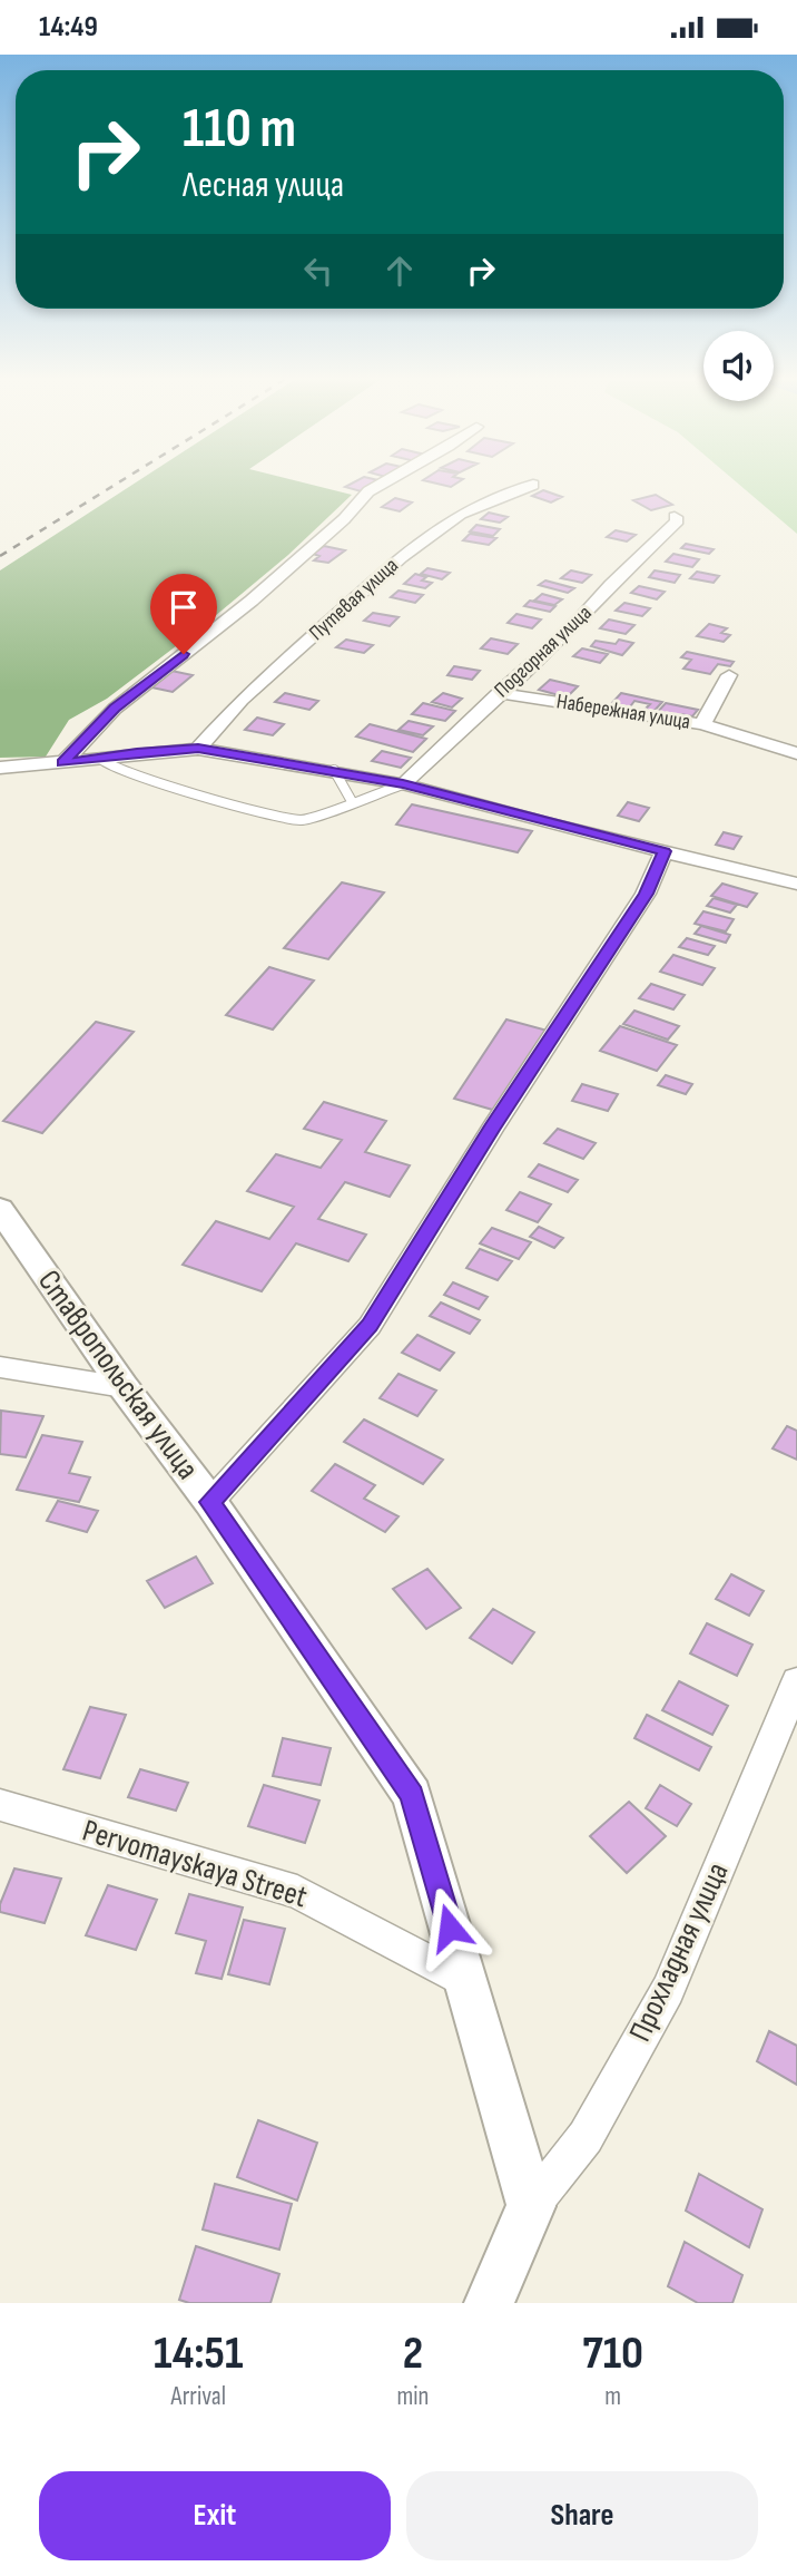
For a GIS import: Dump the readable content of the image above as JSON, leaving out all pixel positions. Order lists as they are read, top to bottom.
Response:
{
  "streets": {
    "street": [
      "Путевая улица",
      "Подгорная улица",
      "Набережная улица",
      "Ставропольская улица",
      "Pervomayskaya Street",
      "Прохладная улица"
    ]
  },
  "crossings": [
    ["Подгорная улица", "Набережная улица"],
    ["Ставропольская улица", "Pervomayskaya Street"],
    ["Ставропольская улица", "Прохладная улица"]
  ],
  "page": {
    "status": "14:49",
    "turn": ["110 m", "Лесная улица"],
    "eta": [
      "14:51",
      "Arrival",
      "2",
      "min",
      "710",
      "m"
    ],
    "buttons": ["Exit", "Share"]
  }
}
